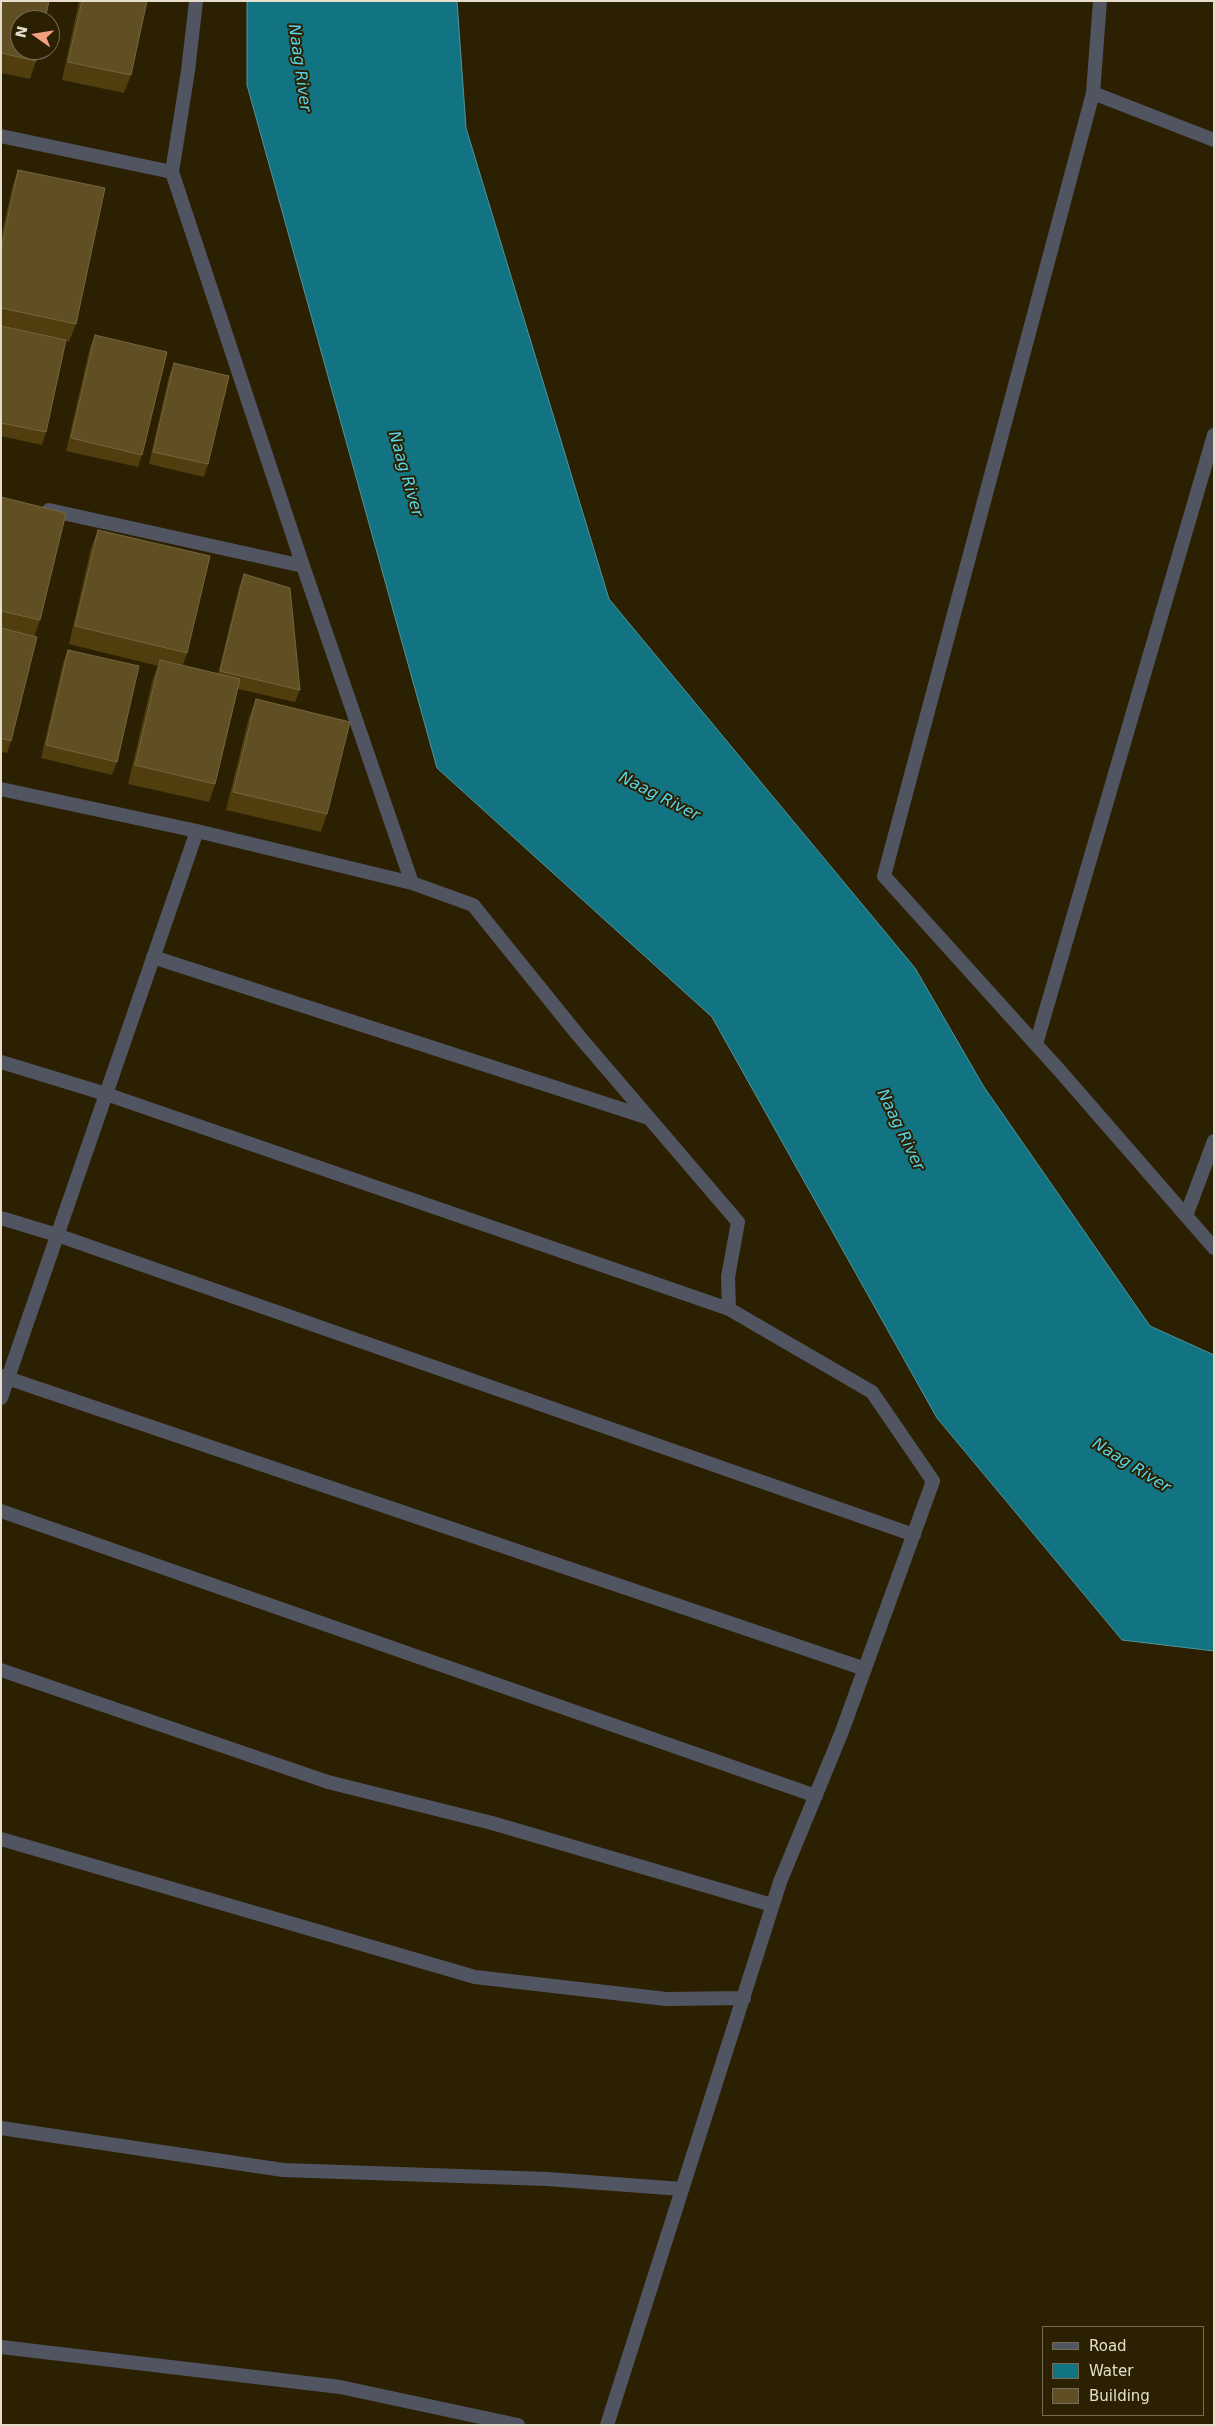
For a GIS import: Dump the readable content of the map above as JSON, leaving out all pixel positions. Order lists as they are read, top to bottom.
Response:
{
  "water": ["Naag River"],
  "legend": ["Road", "Water", "Building"],
  "north": "left"
}
